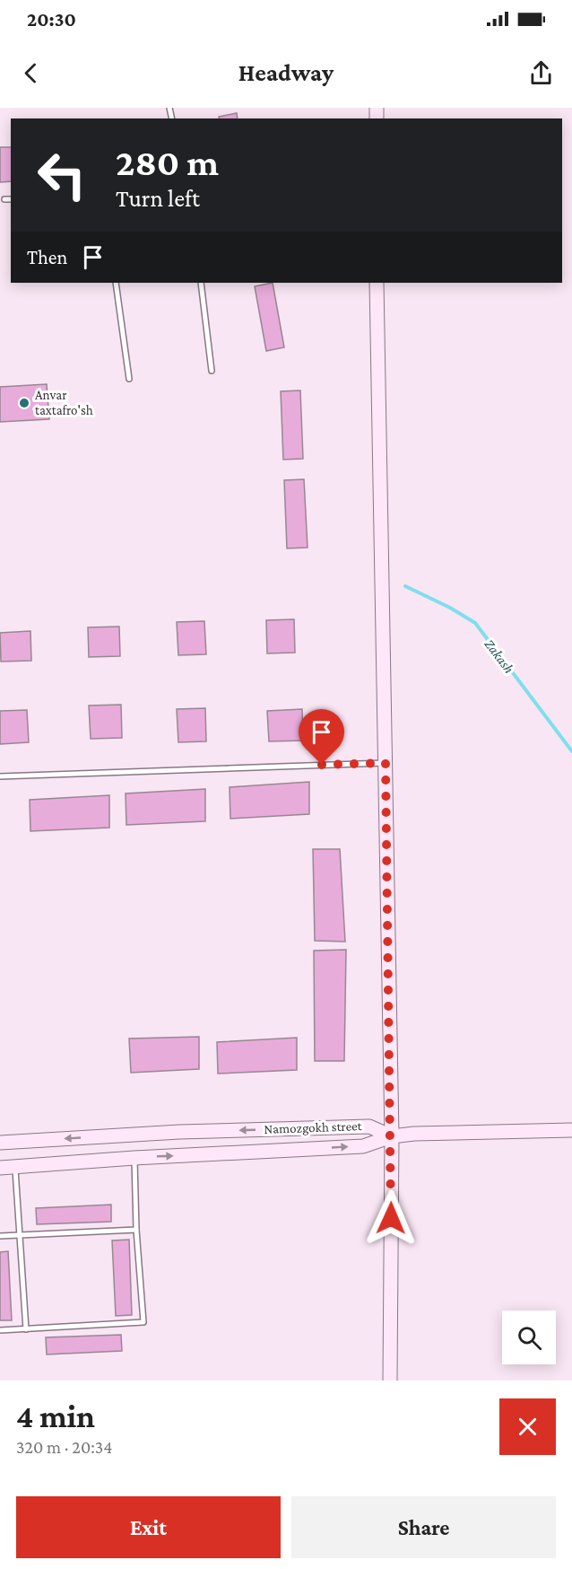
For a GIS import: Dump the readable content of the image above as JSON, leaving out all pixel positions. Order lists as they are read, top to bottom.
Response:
{
  "streets": {
    "main road": ["Namozgokh street"]
  },
  "water": ["Zakash"],
  "places": ["Anvar taxtafro'sh"],
  "page": {
    "status": "20:30",
    "header": "Headway",
    "turn": ["280 m", "Turn left"],
    "then": "Then",
    "heading": ["4 min", "320 m · 20:34"],
    "buttons": ["Exit", "Share"]
  }
}
